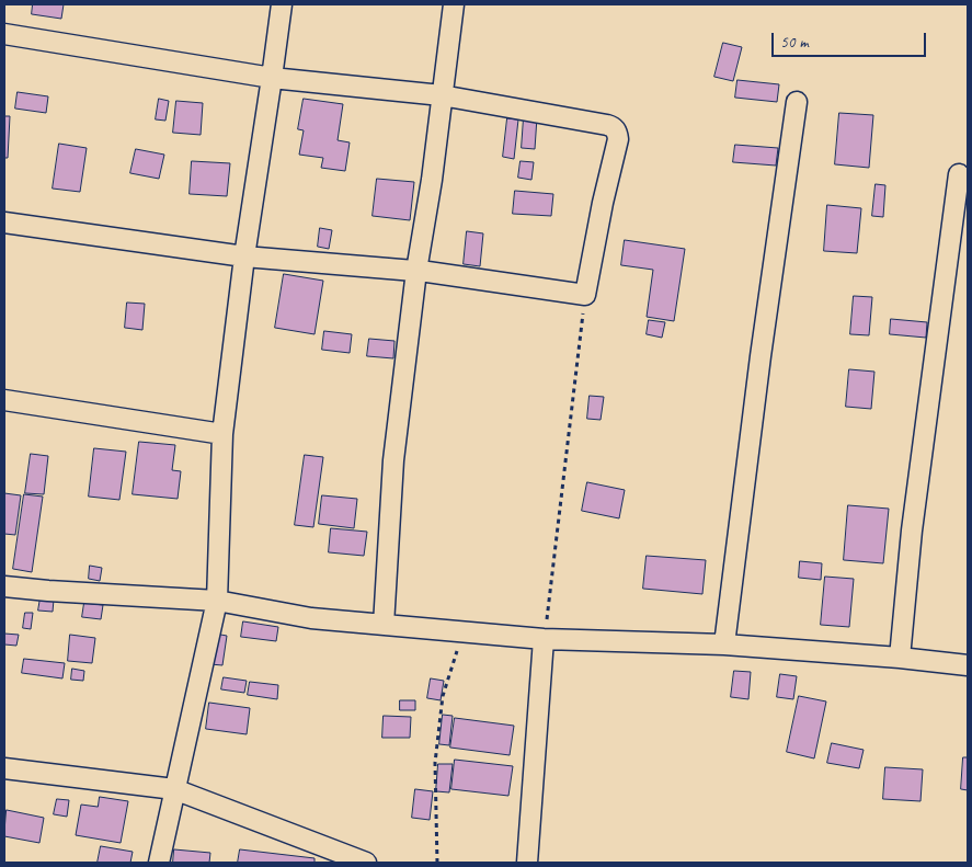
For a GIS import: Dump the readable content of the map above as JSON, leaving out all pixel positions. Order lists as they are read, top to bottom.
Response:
{
  "scale_bar": "50 m"
}
